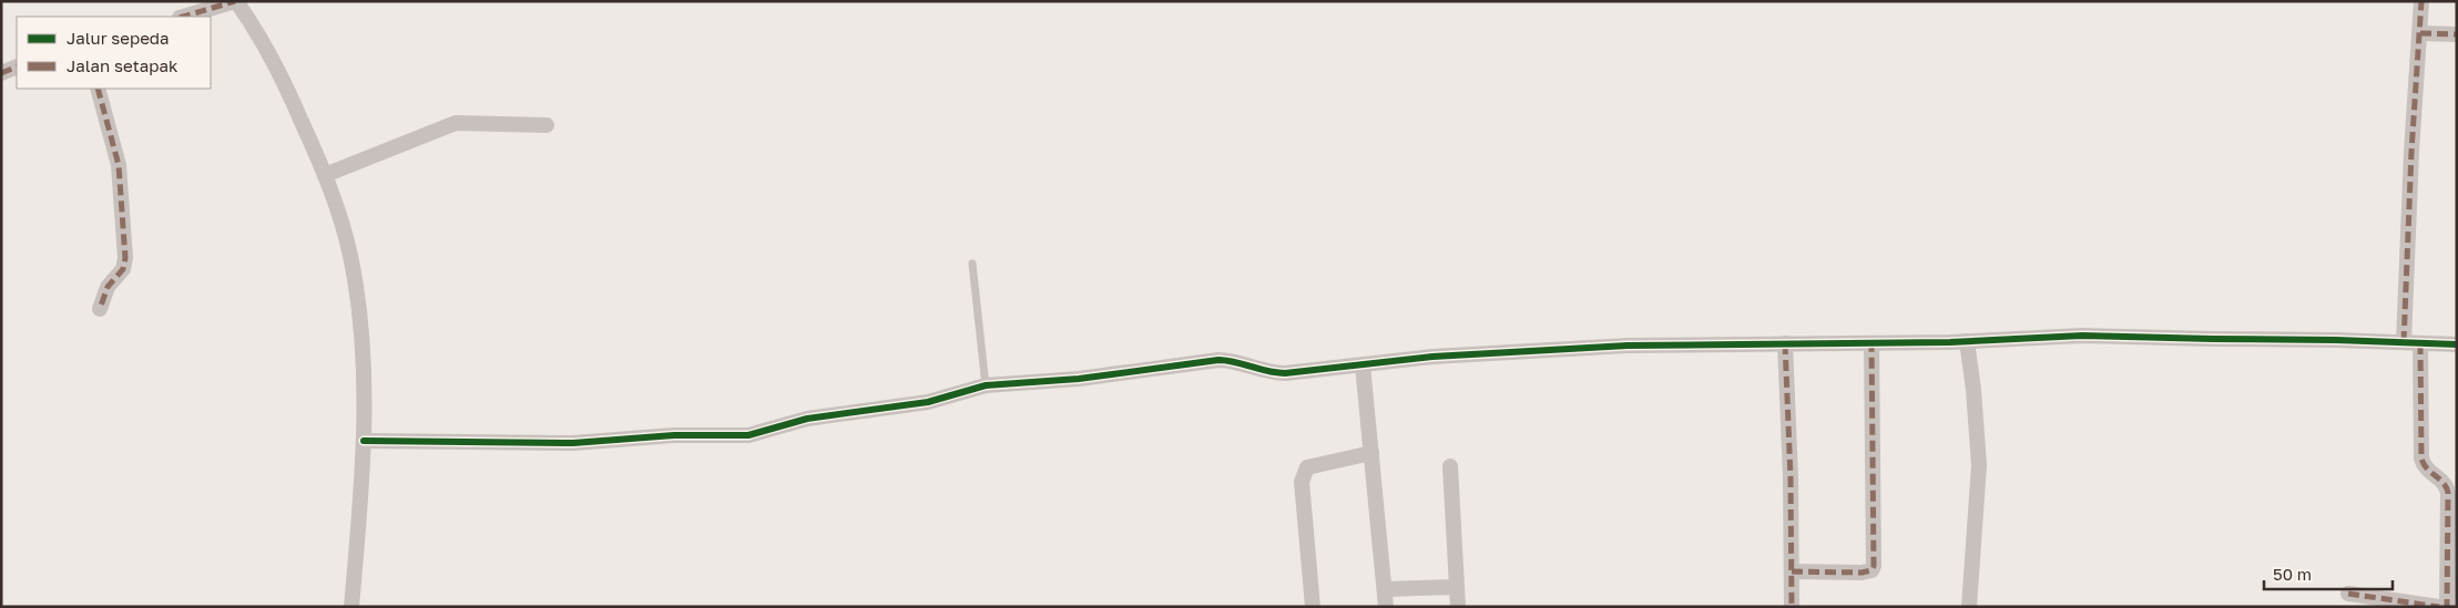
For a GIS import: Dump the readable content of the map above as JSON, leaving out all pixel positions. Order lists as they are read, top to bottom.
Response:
{
  "legend": ["Jalur sepeda", "Jalan setapak"],
  "scale_bar": "50 m"
}
